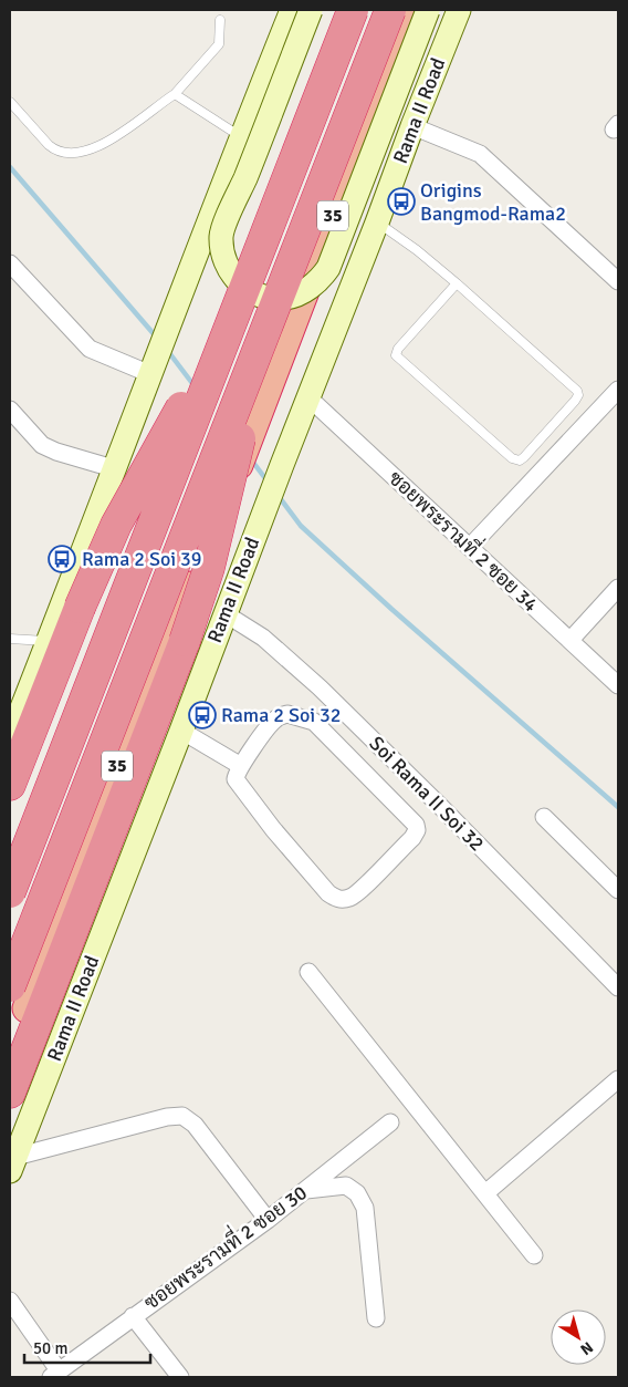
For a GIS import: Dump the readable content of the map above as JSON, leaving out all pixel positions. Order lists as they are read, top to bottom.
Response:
{
  "streets": {
    "highway": ["Rama II Road", "35"],
    "street": ["ซอยพระรามที่ 2 ซอย 34", "Soi Rama II Soi 32", "ซอยพระรามที่ 2 ซอย 30"]
  },
  "crossings": [
    ["Rama II Road", "ซอยพระรามที่ 2 ซอย 34"],
    ["Rama II Road", "Soi Rama II Soi 32"]
  ],
  "places": {
    "bus stop": ["Origins Bangmod-Rama2", "Rama 2 Soi 39", "Rama 2 Soi 32"]
  },
  "scale_bar": "50 m",
  "north": "bottom right"
}
